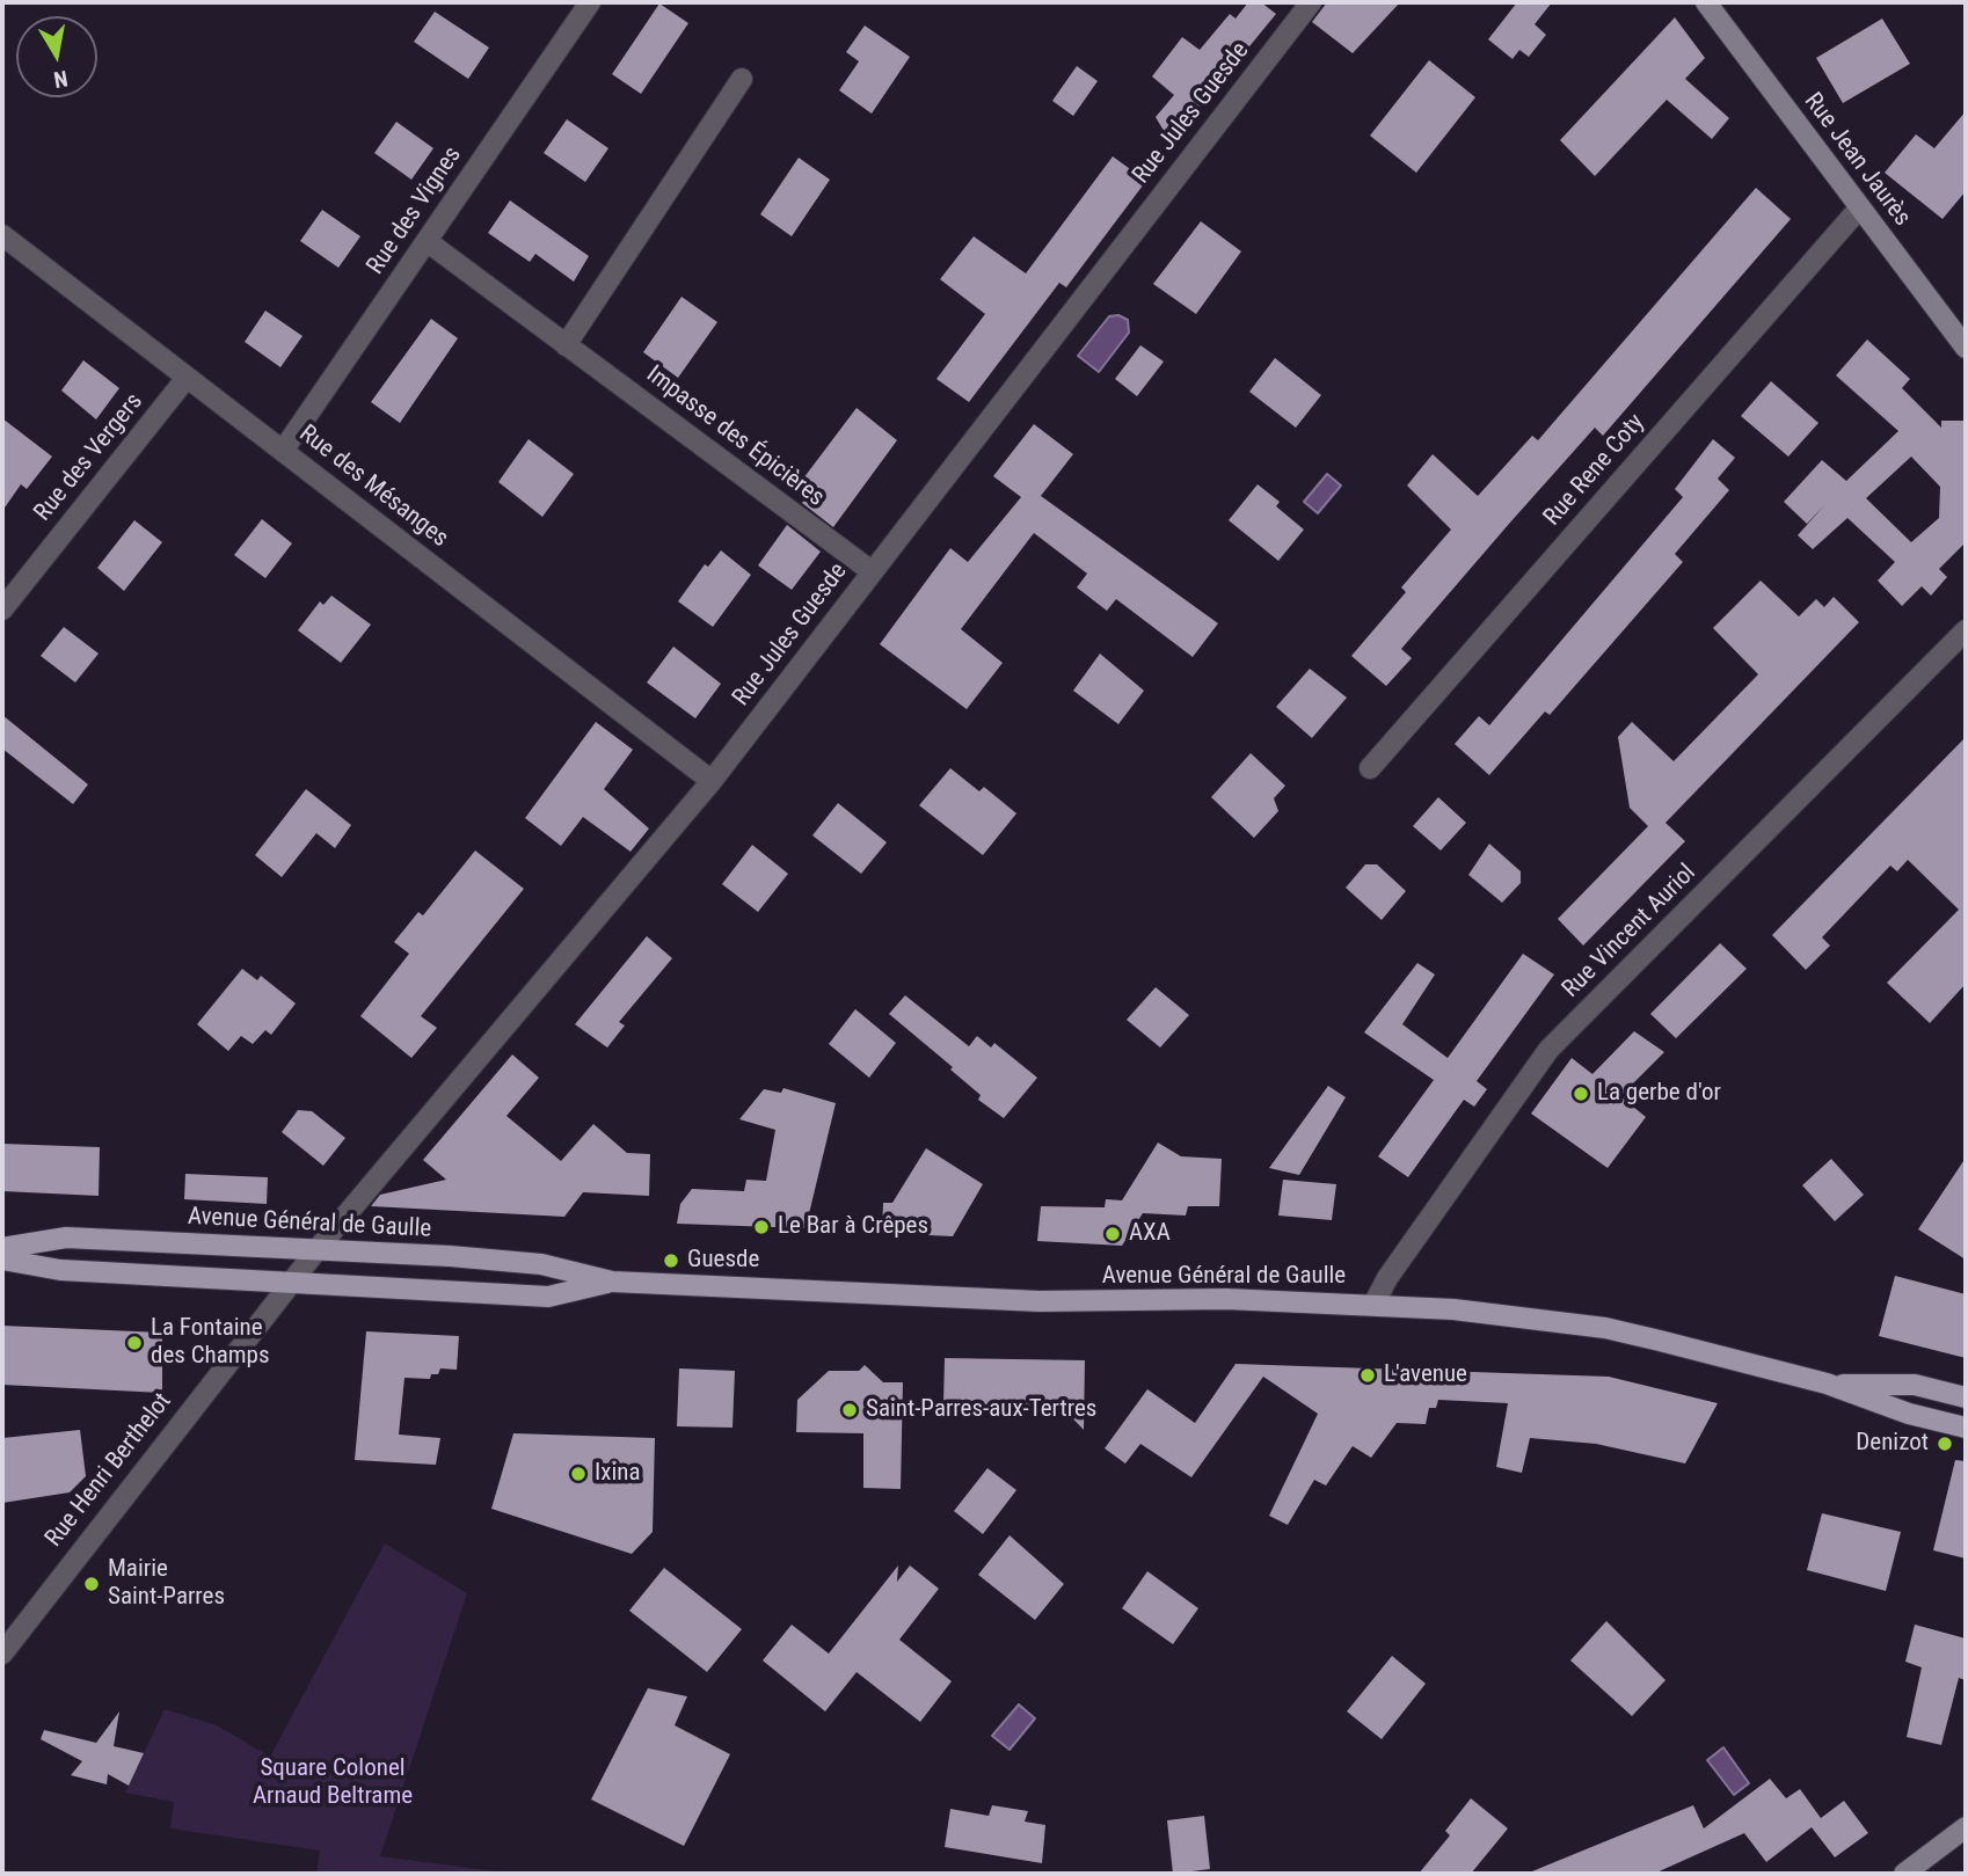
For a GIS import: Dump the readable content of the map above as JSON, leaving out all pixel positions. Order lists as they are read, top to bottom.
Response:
{
  "streets": {
    "main road": ["Avenue Général de Gaulle"],
    "street": [
      "Rue Jules Guesde",
      "Rue Jean Jaurès",
      "Rue des Vignes",
      "Impasse des Épicières",
      "Rue des Vergers",
      "Rue Rene Coty",
      "Rue des Mésanges",
      "Rue Vincent Auriol",
      "Rue Henri Berthelot"
    ]
  },
  "crossings": [
    ["Rue Jules Guesde", "Impasse des Épicières"],
    ["Rue Jules Guesde", "Rue des Mésanges"],
    ["Rue Jules Guesde", "Avenue Général de Gaulle"],
    ["Rue Jules Guesde", "Rue Henri Berthelot"],
    ["Rue Jean Jaurès", "Rue Rene Coty"],
    ["Rue des Vignes", "Impasse des Épicières"],
    ["Rue des Vignes", "Rue des Mésanges"],
    ["Rue des Vergers", "Rue des Mésanges"],
    ["Rue Vincent Auriol", "Avenue Général de Gaulle"],
    ["Avenue Général de Gaulle", "Rue Henri Berthelot"]
  ],
  "parks": ["Square Colonel Arnaud Beltrame"],
  "places": [
    "La gerbe d'or",
    "Le Bar à Crêpes",
    "AXA",
    "Guesde",
    "La Fontaine des Champs",
    "L'avenue",
    "Saint-Parres-aux-Tertres",
    "Denizot",
    "Ixina",
    "Mairie Saint-Parres"
  ],
  "north": "bottom"
}
